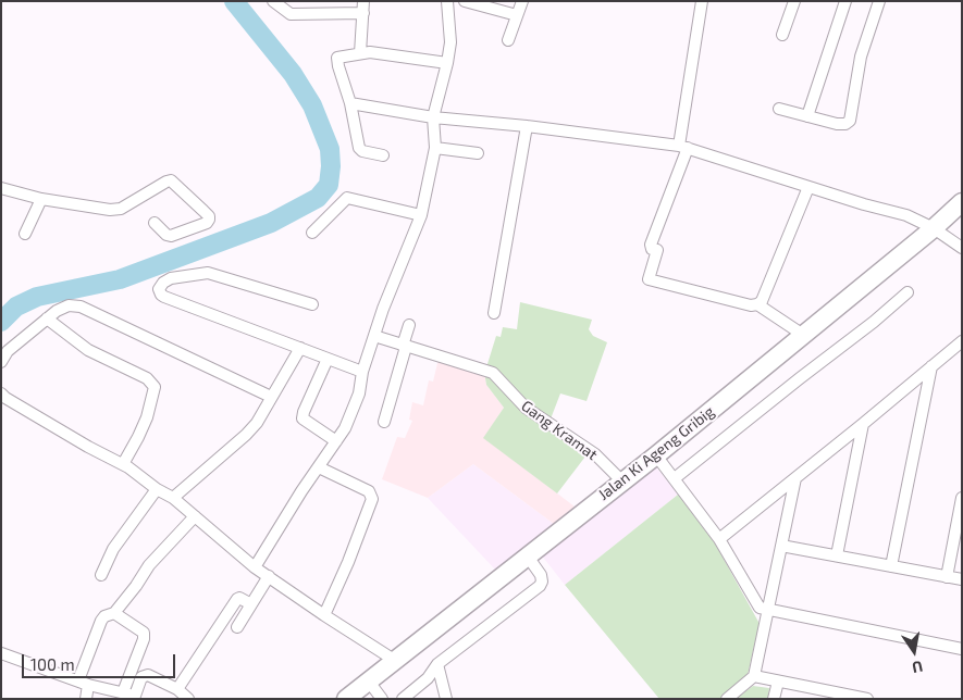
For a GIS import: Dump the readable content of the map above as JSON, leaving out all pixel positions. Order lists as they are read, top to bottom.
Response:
{
  "streets": {
    "main road": ["Jalan Ki Ageng Gribig"],
    "street": ["Gang Kramat"]
  },
  "crossings": [
    ["Gang Kramat", "Jalan Ki Ageng Gribig"]
  ],
  "scale_bar": "100 m",
  "north": "bottom"
}
